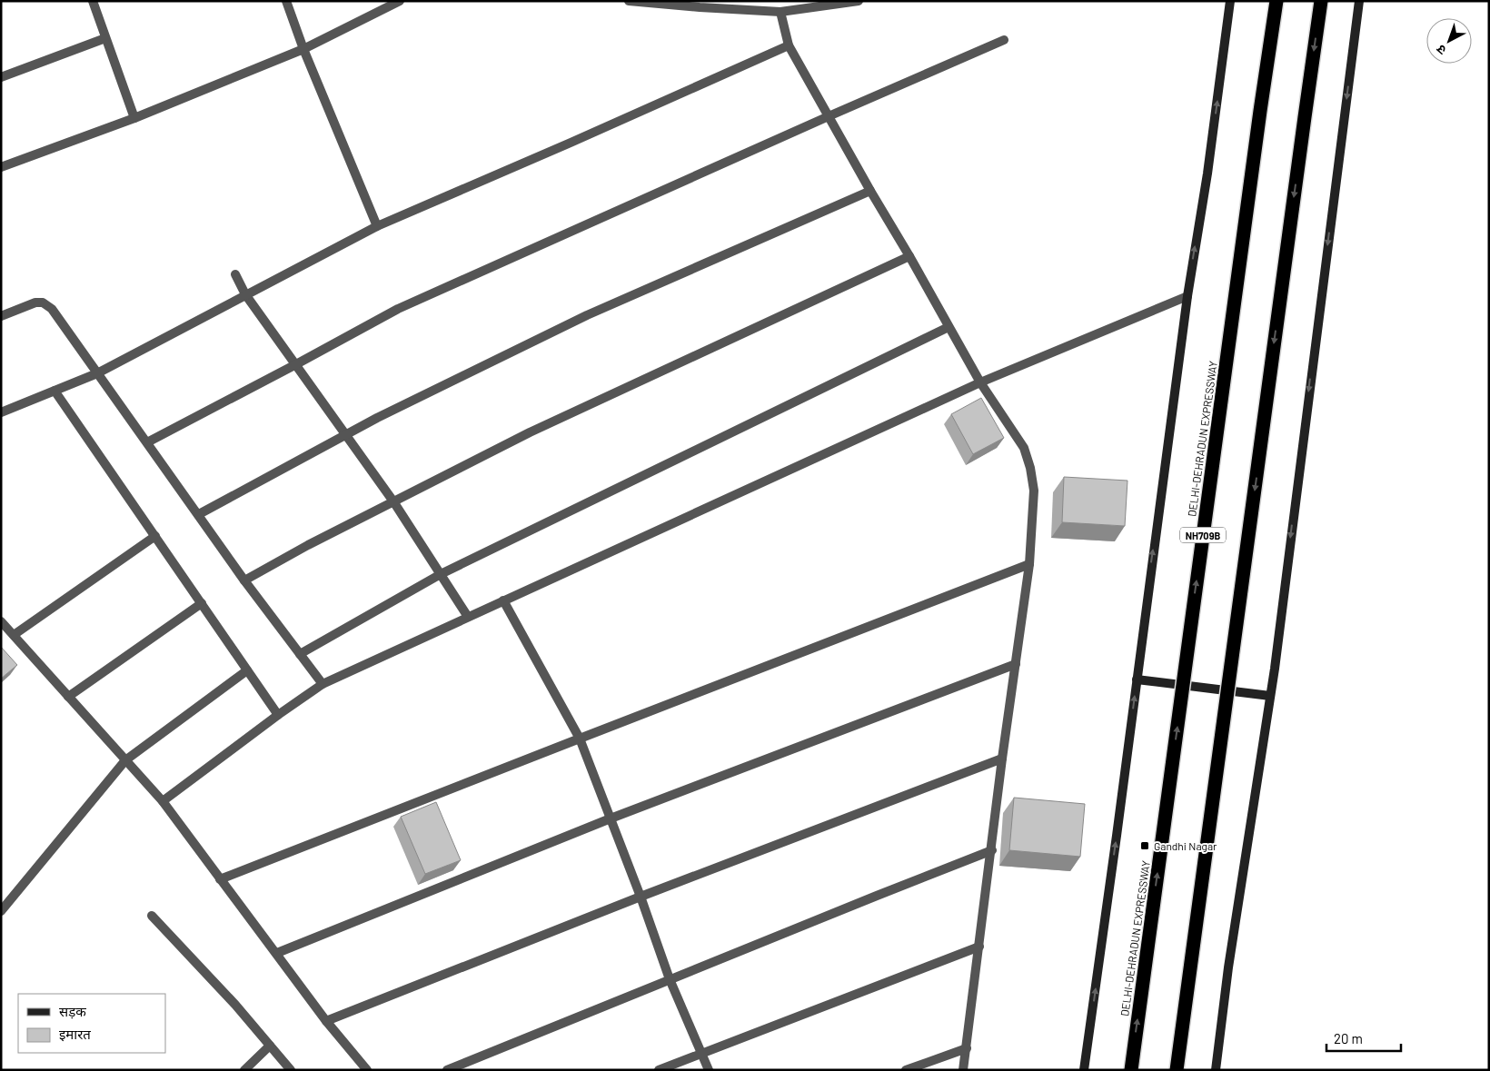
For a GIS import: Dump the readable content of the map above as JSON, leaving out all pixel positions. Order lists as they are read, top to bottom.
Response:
{
  "streets": {
    "highway": ["DELHI-DEHRADUN EXPRESSWAY", "NH709B"]
  },
  "places": {
    "transit": ["Gandhi Nagar"]
  },
  "legend": ["सड़क", "इमारत"],
  "scale_bar": "20 m",
  "north": "bottom left"
}
